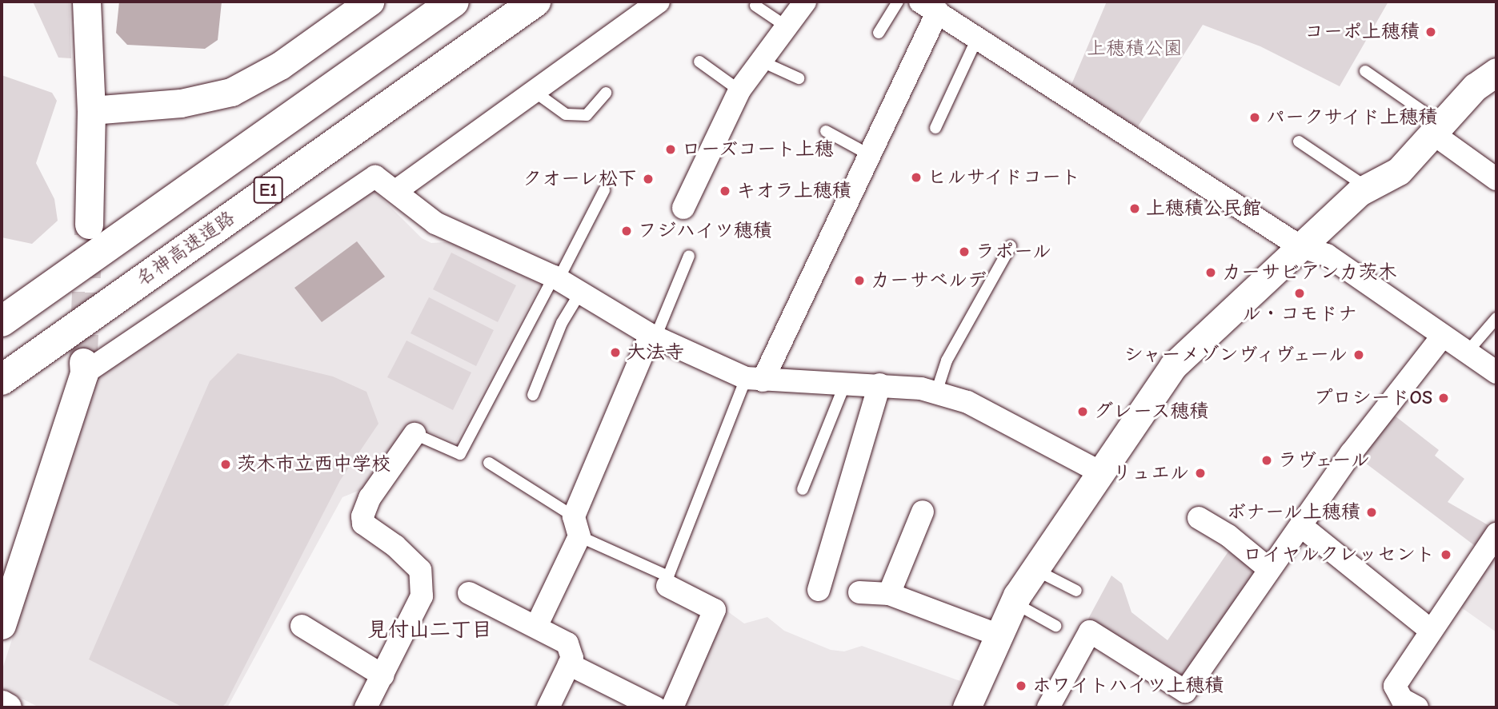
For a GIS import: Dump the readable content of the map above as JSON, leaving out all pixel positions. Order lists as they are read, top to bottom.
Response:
{
  "streets": {
    "highway": ["E1", "名神高速道路"]
  },
  "districts": ["見付山二丁目"],
  "parks": ["上穂積公園"],
  "places": [
    "コーポ上穂積",
    "パークサイド上穂積",
    "ローズコート上穂",
    "ヒルサイドコート",
    "クオーレ松下",
    "キオラ上穂積",
    "上穂積公民館",
    "フジハイツ穂積",
    "ラポール",
    "カーサビアンカ茨木",
    "カーサベルデ",
    "ル・コモドナ",
    "大法寺",
    "シャーメゾンヴィヴェール",
    "プロシードOS",
    "グレース穂積",
    "ラヴェール",
    "茨木市立西中学校",
    "リュエル",
    "ボナール上穂積",
    "ロイヤルクレッセント",
    "ホワイトハイツ上穂積"
  ]
}
